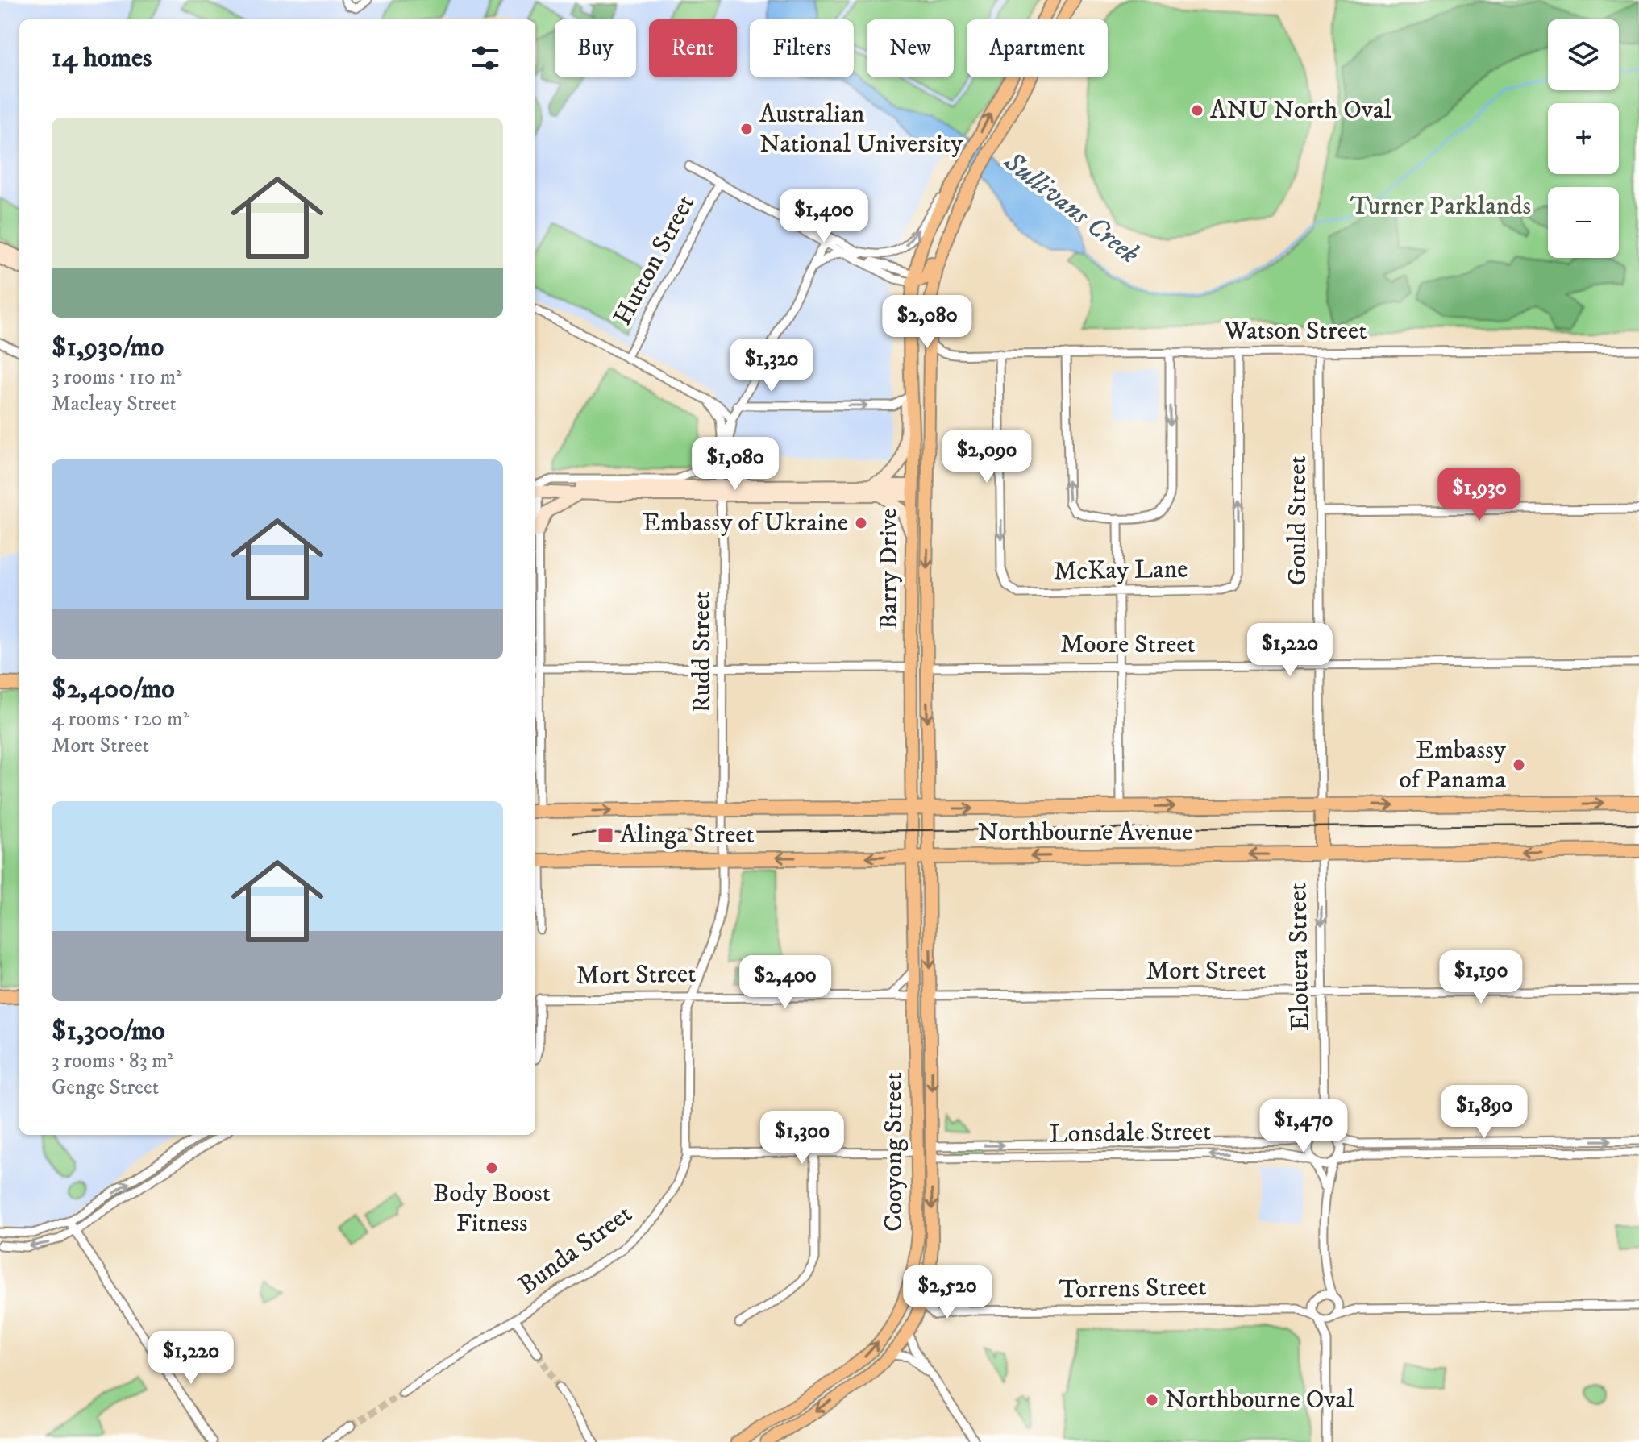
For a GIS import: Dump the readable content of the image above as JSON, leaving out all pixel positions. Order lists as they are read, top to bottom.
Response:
{
  "streets": {
    "highway": ["Northbourne Avenue", "Elouera Street"],
    "main road": [
      "Barry Drive",
      "Mort Street",
      "Lonsdale Street",
      "Cooyong Street"
    ],
    "street": [
      "Hutton Street",
      "Watson Street",
      "Gould Street",
      "McKay Lane",
      "Moore Street",
      "Rudd Street",
      "Bunda Street",
      "Torrens Street"
    ]
  },
  "crossings": [
    ["Watson Street", "Gould Street"],
    ["Watson Street", "McKay Lane"],
    ["Gould Street", "Moore Street"],
    ["Gould Street", "Northbourne Avenue"],
    ["Gould Street", "Elouera Street"],
    ["Barry Drive", "Moore Street"],
    ["Barry Drive", "Northbourne Avenue"],
    ["Barry Drive", "Cooyong Street"],
    ["Rudd Street", "Northbourne Avenue"],
    ["Rudd Street", "Bunda Street"],
    ["Northbourne Avenue", "Elouera Street"],
    ["Northbourne Avenue", "Cooyong Street"],
    ["Northbourne Avenue", "Bunda Street"],
    ["Elouera Street", "Mort Street"],
    ["Elouera Street", "Lonsdale Street"],
    ["Mort Street", "Cooyong Street"],
    ["Mort Street", "Bunda Street"],
    ["Lonsdale Street", "Cooyong Street"],
    ["Cooyong Street", "Torrens Street"]
  ],
  "one_way": ["Elouera Street"],
  "water": ["Sullivans Creek"],
  "parks": ["Turner Parklands"],
  "places": {
    "other": [
      "ANU North Oval",
      "Australian National University",
      "Embassy of Ukraine",
      "Embassy of Panama",
      "Body Boost Fitness",
      "Northbourne Oval"
    ],
    "transit": ["Alinga Street"]
  },
  "page": {
    "map_buttons": ["+", "−"],
    "chip": [
      "Buy",
      "Rent",
      "Filters",
      "New",
      "Apartment"
    ],
    "heading": "14 homes",
    "list": [
      {
        "name": "$1,930/mo",
        "note": "3 rooms · 110 m² · Macleay Street"
      },
      {
        "name": "$2,400/mo",
        "note": "4 rooms · 120 m² · Mort Street"
      },
      {
        "name": "$1,300/mo",
        "note": "3 rooms · 83 m² · Genge Street"
      }
    ],
    "price": [
      "$1,400",
      "$2,080",
      "$1,320",
      "$2,090",
      "$1,080",
      "$1,930",
      "$1,220",
      "$1,190",
      "$2,400",
      "$1,890",
      "$1,470",
      "$1,300",
      "$2,520",
      "$1,220"
    ]
  }
}
